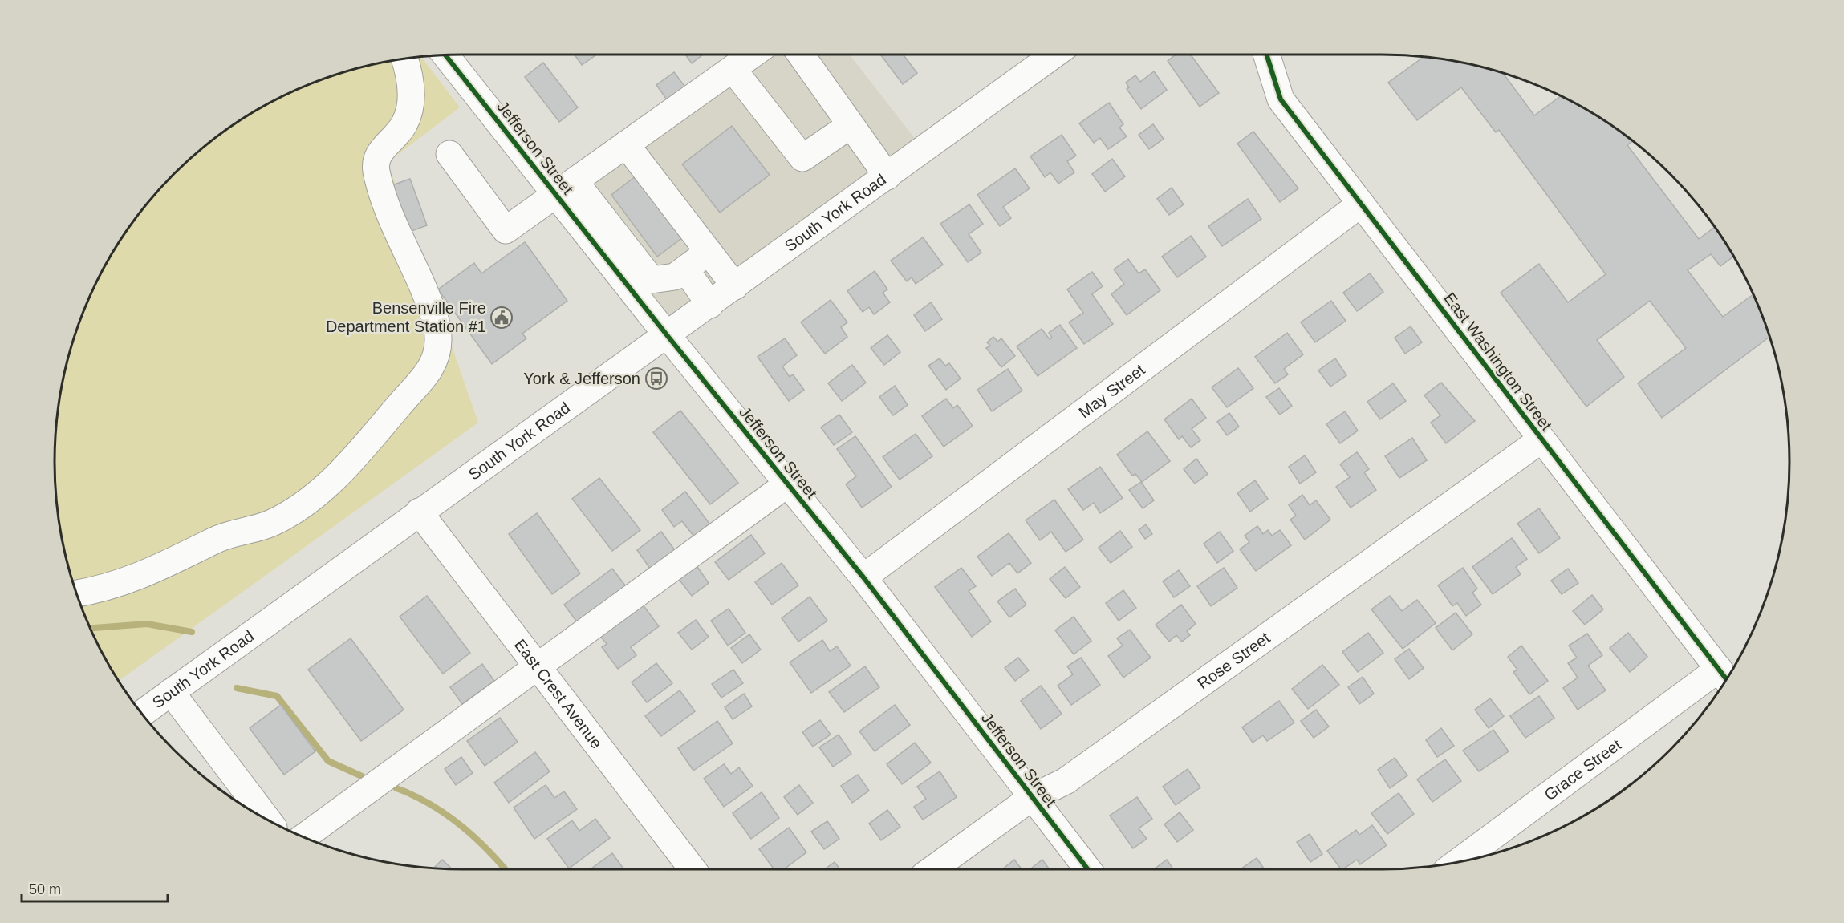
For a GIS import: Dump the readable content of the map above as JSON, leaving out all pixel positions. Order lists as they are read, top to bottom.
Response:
{
  "streets": {
    "street": [
      "Jefferson Street",
      "South York Road",
      "East Washington Street",
      "May Street",
      "Rose Street",
      "East Crest Avenue",
      "Grace Street"
    ]
  },
  "crossings": [
    ["Jefferson Street", "South York Road"],
    ["Jefferson Street", "May Street"],
    ["Jefferson Street", "Rose Street"],
    ["South York Road", "East Crest Avenue"],
    ["East Washington Street", "May Street"],
    ["East Washington Street", "Rose Street"],
    ["East Washington Street", "Grace Street"]
  ],
  "places": {
    "public building": ["Bensenville Fire Department Station #1"],
    "bus stop": ["York & Jefferson"]
  },
  "scale_bar": "50 m"
}
